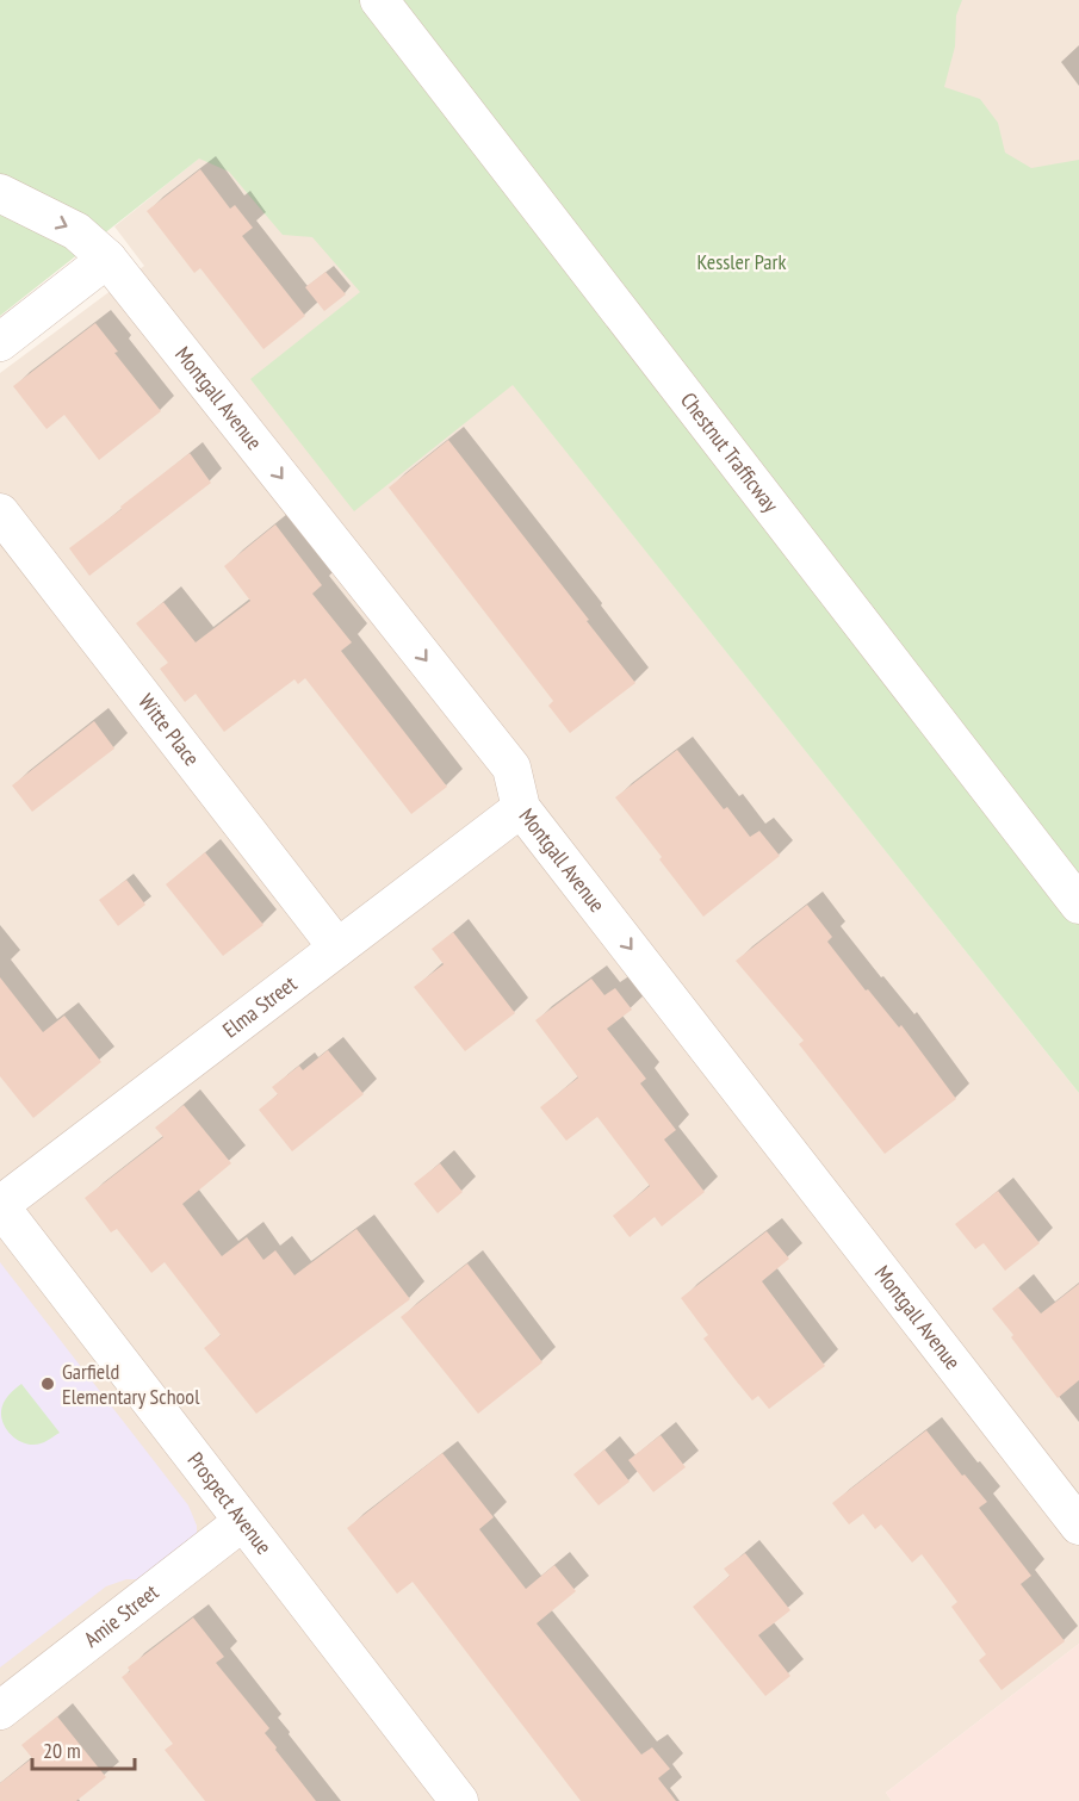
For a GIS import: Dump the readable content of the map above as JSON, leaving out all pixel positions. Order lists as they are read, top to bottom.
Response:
{
  "streets": {
    "street": [
      "Montgall Avenue",
      "Chestnut Trafficway",
      "Witte Place",
      "Elma Street",
      "Prospect Avenue",
      "Amie Street"
    ]
  },
  "crossings": [
    ["Montgall Avenue", "Elma Street"],
    ["Witte Place", "Elma Street"],
    ["Elma Street", "Prospect Avenue"],
    ["Prospect Avenue", "Amie Street"]
  ],
  "one_way": ["Montgall Avenue"],
  "parks": ["Kessler Park"],
  "places": ["Garfield Elementary School"],
  "scale_bar": "20 m"
}
